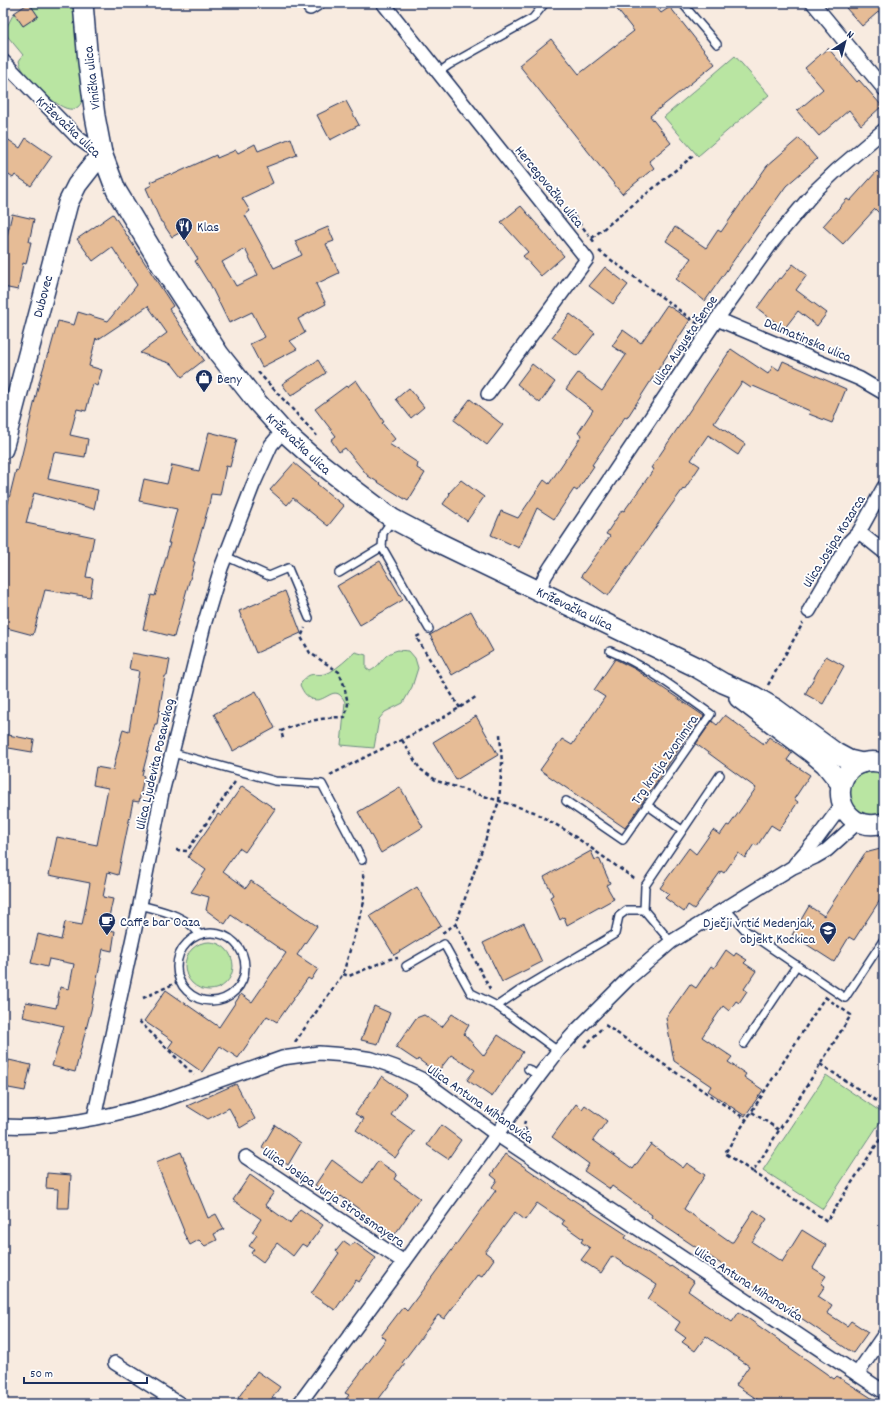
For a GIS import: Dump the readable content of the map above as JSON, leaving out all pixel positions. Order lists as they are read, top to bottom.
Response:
{
  "streets": {
    "main road": ["Vinička ulica", "Križevačka ulica", "Dubovec"],
    "street": [
      "Hercegovačka ulica",
      "Dalmatinska ulica",
      "Ulica Augusta Šenoe",
      "Ulica Josipa Kozarca",
      "Ulica Ljudevita Posavskog",
      "Ulica Antuna Mihanovića",
      "Ulica Josipa Jurja Strossmayera"
    ],
    "lane": ["Trg kralja Zvonimira"]
  },
  "crossings": [
    ["Vinička ulica", "Križevačka ulica"],
    ["Vinička ulica", "Dubovec"],
    ["Križevačka ulica", "Dubovec"],
    ["Križevačka ulica", "Ulica Augusta Šenoe"],
    ["Križevačka ulica", "Ulica Ljudevita Posavskog"],
    ["Dalmatinska ulica", "Ulica Augusta Šenoe"],
    ["Ulica Ljudevita Posavskog", "Ulica Antuna Mihanovića"],
    ["Ulica Antuna Mihanovića", "Ulica Josipa Jurja Strossmayera"]
  ],
  "places": {
    "restaurant": ["Klas"],
    "shop": ["Beny"],
    "cafe": ["Caffe bar Oaza"],
    "school or university": ["Dječji vrtić Medenjak, objekt Kockica"]
  },
  "scale_bar": "50 m",
  "north": "top right"
}
